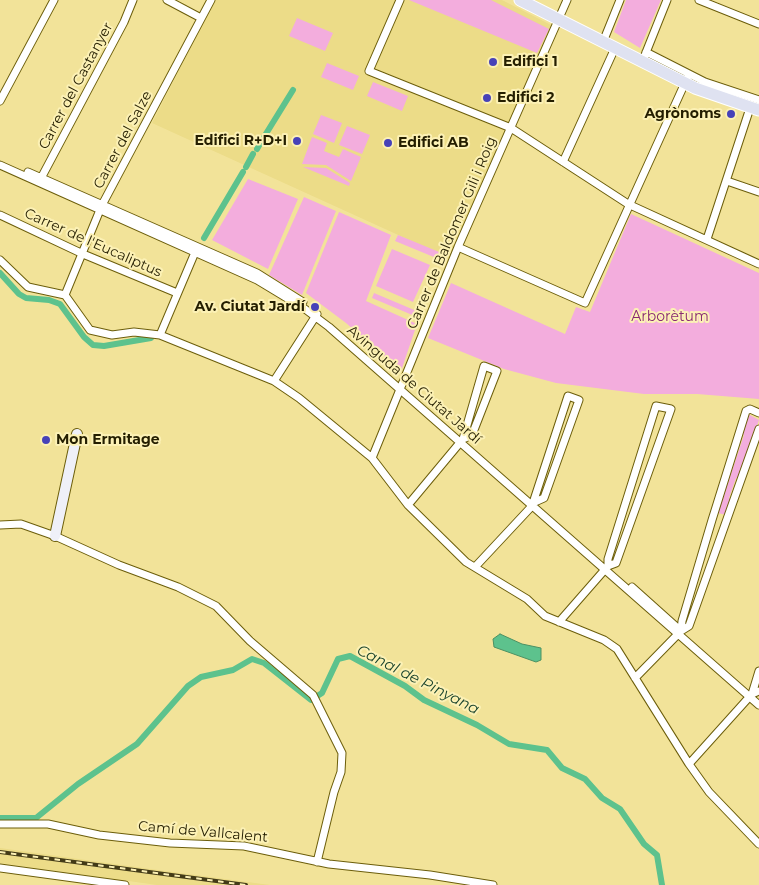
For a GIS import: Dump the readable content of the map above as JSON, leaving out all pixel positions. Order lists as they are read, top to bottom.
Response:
{
  "streets": {
    "street": [
      "Carrer del Castanyer",
      "Carrer del Salze",
      "Carrer de Baldomer Gili i Roig",
      "Carrer de l'Eucaliptus",
      "Avinguda de Ciutat Jardí",
      "Camí de Vallcalent"
    ]
  },
  "crossings": [
    ["Carrer del Castanyer", "Avinguda de Ciutat Jardí"],
    ["Carrer del Salze", "Carrer de l'Eucaliptus"],
    ["Carrer del Salze", "Avinguda de Ciutat Jardí"],
    ["Carrer de Baldomer Gili i Roig", "Avinguda de Ciutat Jardí"]
  ],
  "water": ["Canal de Pinyana"],
  "parks": ["Arborètum"],
  "places": [
    "Edifici 1",
    "Edifici 2",
    "Agrònoms",
    "Edifici R+D+I",
    "Edifici AB",
    "Av. Ciutat Jardí",
    "Mon Ermitage"
  ]
}
